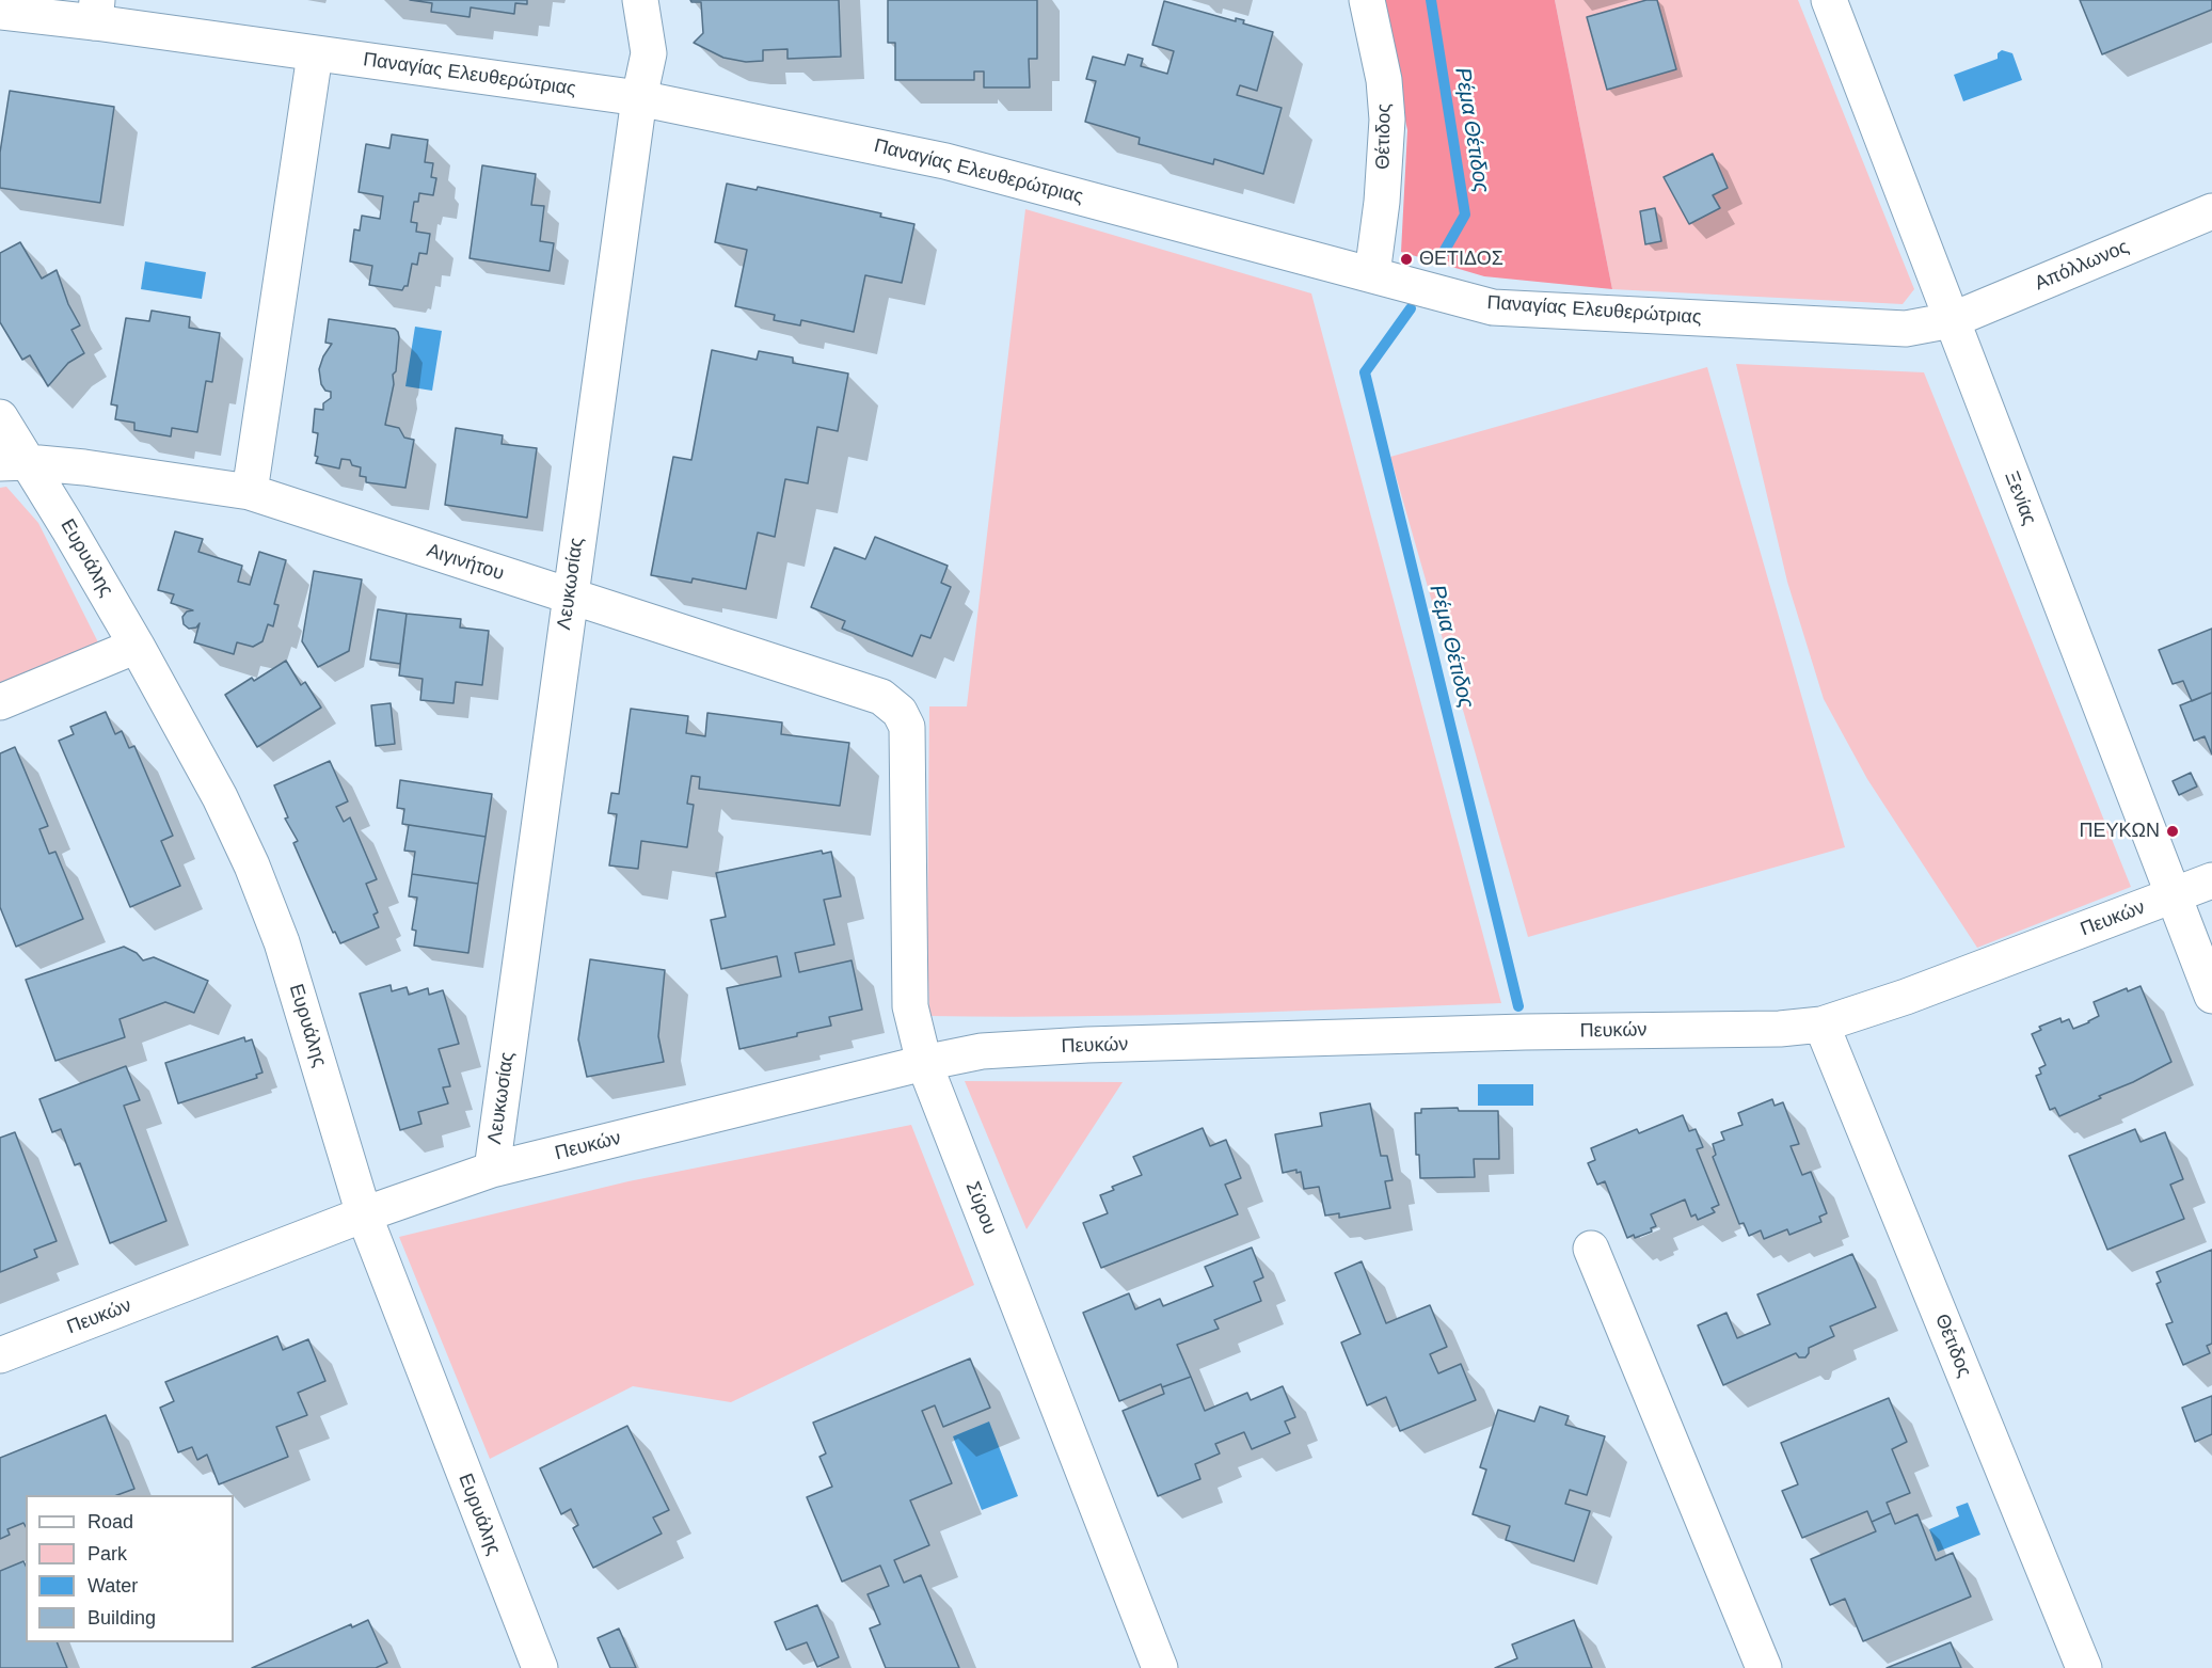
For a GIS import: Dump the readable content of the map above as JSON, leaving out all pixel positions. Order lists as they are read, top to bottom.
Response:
{
  "streets": {
    "street": [
      "Παναγίας Ελευθερώτριας",
      "Θέτιδος",
      "Απόλλωνος",
      "Ξενίας",
      "Ευρυάλης",
      "Αιγινήτου",
      "Λευκωσίας",
      "Πευκών",
      "Σύρου"
    ]
  },
  "crossings": [
    ["Παναγίας Ελευθερώτριας", "Θέτιδος"],
    ["Παναγίας Ελευθερώτριας", "Απόλλωνος"],
    ["Παναγίας Ελευθερώτριας", "Ξενίας"],
    ["Παναγίας Ελευθερώτριας", "Λευκωσίας"],
    ["Θέτιδος", "Πευκών"],
    ["Απόλλωνος", "Ξενίας"],
    ["Ξενίας", "Πευκών"],
    ["Ευρυάλης", "Αιγινήτου"],
    ["Ευρυάλης", "Πευκών"],
    ["Αιγινήτου", "Λευκωσίας"],
    ["Αιγινήτου", "Σύρου"],
    ["Λευκωσίας", "Πευκών"],
    ["Πευκών", "Σύρου"]
  ],
  "water": ["Ρέμα Θέτιδος"],
  "places": ["ΘΕΤΙΔΟΣ", "ΠΕΥΚΩΝ"],
  "legend": [
    "Road",
    "Park",
    "Water",
    "Building"
  ]
}
